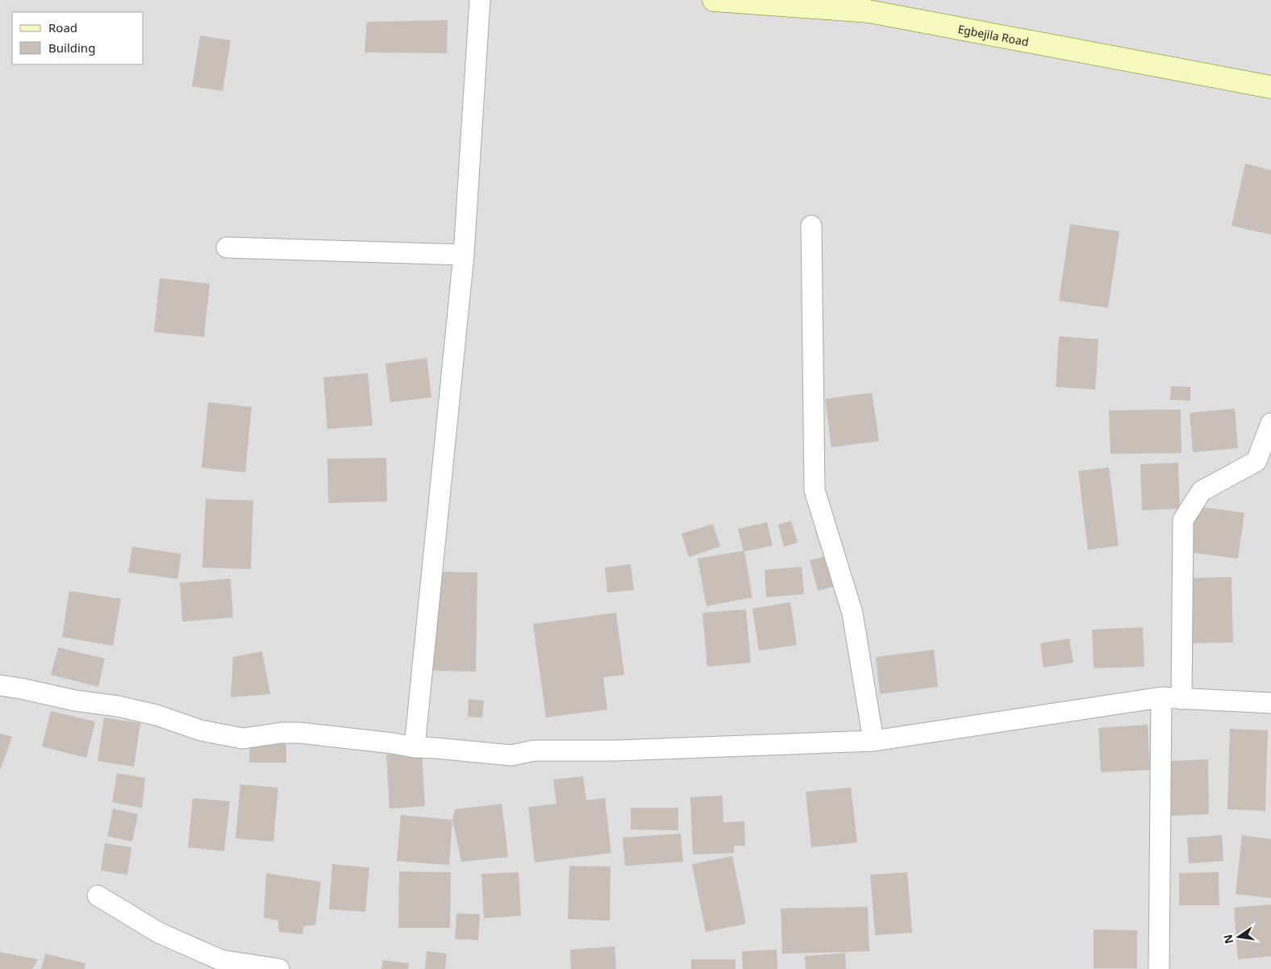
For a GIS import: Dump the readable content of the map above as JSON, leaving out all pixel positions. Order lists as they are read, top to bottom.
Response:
{
  "streets": {
    "street": ["Egbejila Road"]
  },
  "legend": ["Road", "Building"],
  "north": "left"
}
